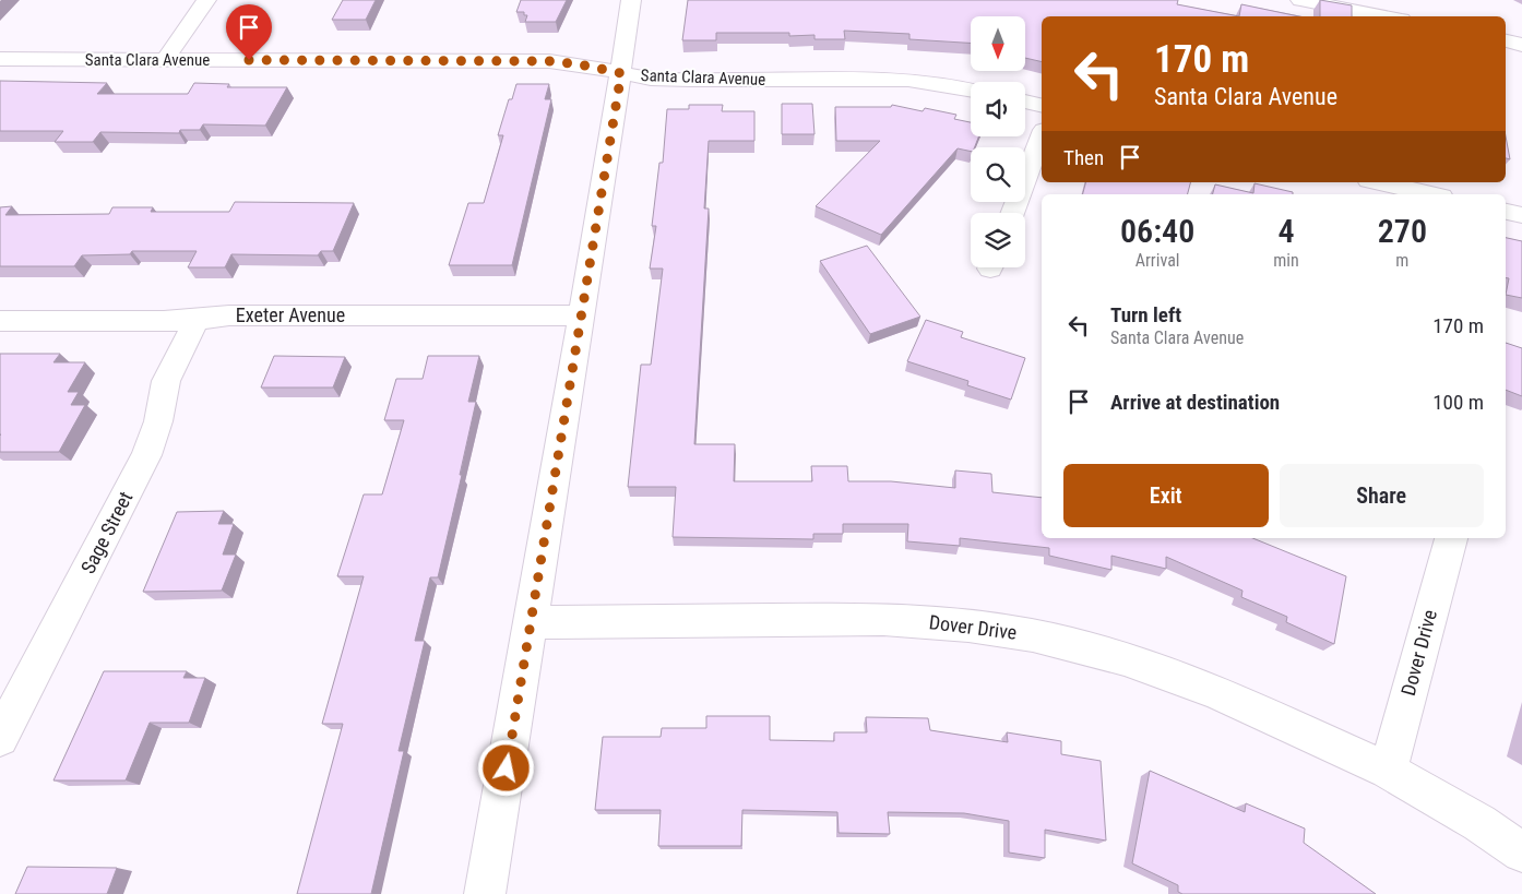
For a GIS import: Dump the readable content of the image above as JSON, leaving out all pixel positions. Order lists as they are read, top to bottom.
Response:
{
  "streets": {
    "street": [
      "Santa Clara Avenue",
      "Exeter Avenue",
      "Sage Street",
      "Dover Drive"
    ]
  },
  "crossings": [
    ["Exeter Avenue", "Sage Street"]
  ],
  "north": "bottom",
  "page": {
    "turn": ["170 m", "Santa Clara Avenue"],
    "then": "Then",
    "eta": [
      "06:40",
      "Arrival",
      "4",
      "min",
      "270",
      "m"
    ],
    "list": [
      {
        "name": "Turn left",
        "note": "Santa Clara Avenue",
        "value": "170 m"
      },
      {
        "name": "Arrive at destination",
        "value": "100 m"
      }
    ],
    "buttons": ["Exit", "Share"]
  }
}
